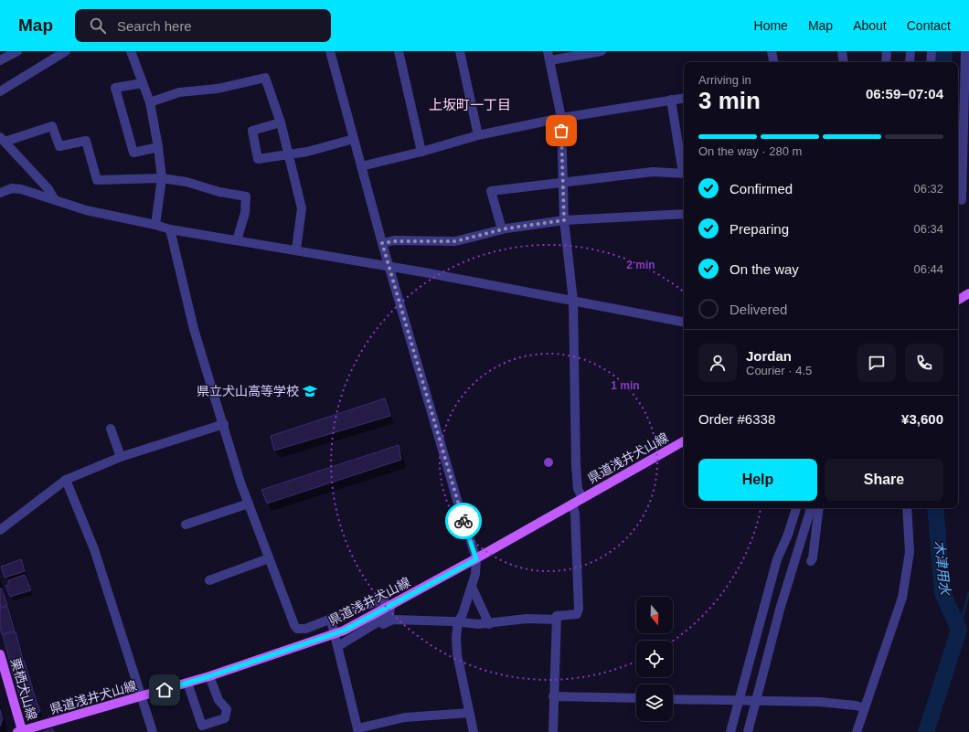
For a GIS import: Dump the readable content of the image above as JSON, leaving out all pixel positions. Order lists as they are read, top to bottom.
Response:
{
  "streets": {
    "main road": ["県道浅井犬山線", "栗栖犬山線"]
  },
  "crossings": [
    ["県道浅井犬山線", "栗栖犬山線"]
  ],
  "districts": ["上坂町一丁目"],
  "water": ["木津用水"],
  "places": {
    "school or university": ["県立犬山高等学校"]
  },
  "north": "bottom",
  "page": {
    "header": "Map",
    "search": "Search here",
    "nav": [
      "Home",
      "Map",
      "About",
      "Contact"
    ],
    "heading": ["3 min", "Arriving in", "06:59–07:04"],
    "panel": [
      "Jordan",
      "Courier · 4.5",
      "Order #6338",
      "¥3,600"
    ],
    "bar": "On the way · 280 m",
    "list": [
      ["Confirmed", "06:32"],
      ["Preparing", "06:34"],
      ["On the way", "06:44"],
      "Delivered"
    ],
    "buttons": ["Help", "Share"]
  },
  "rings": ["2 min", "1 min"]
}
